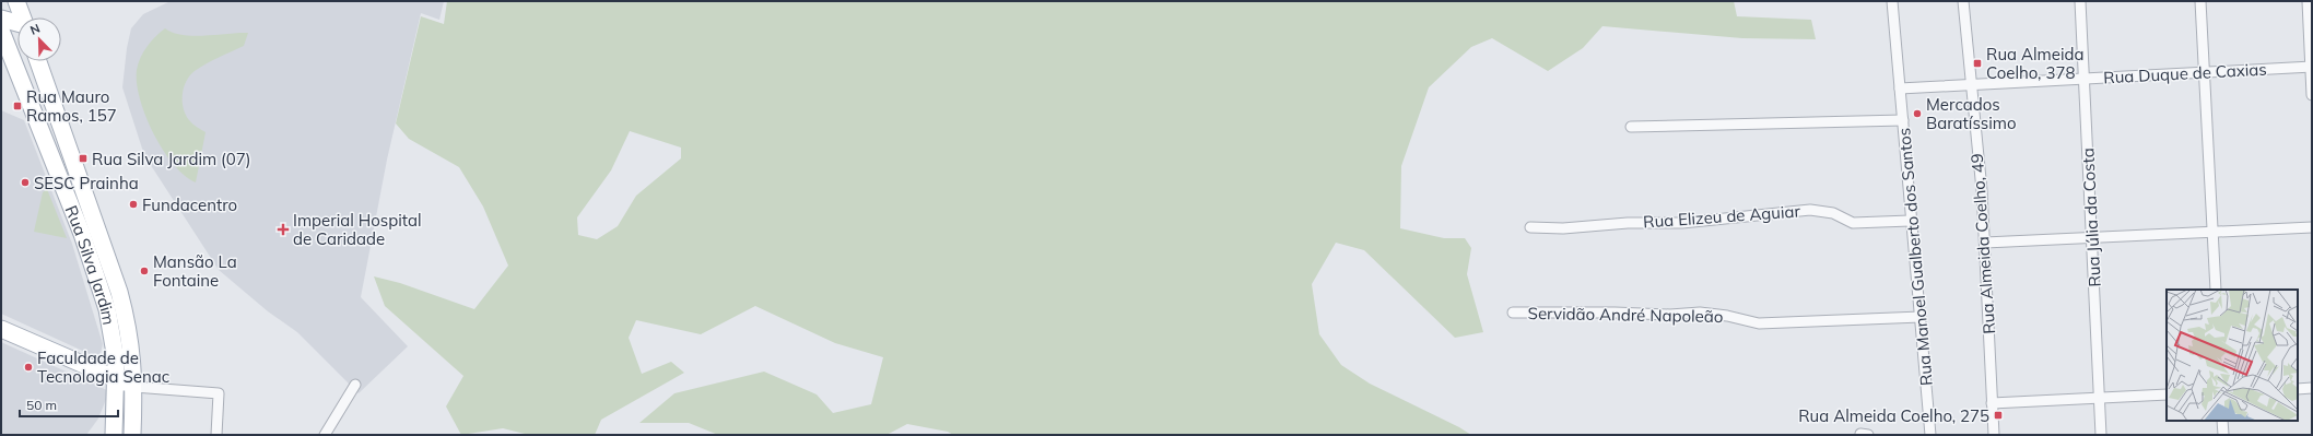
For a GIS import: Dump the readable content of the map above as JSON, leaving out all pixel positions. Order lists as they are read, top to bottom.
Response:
{
  "streets": {
    "main road": ["Rua Silva Jardim"],
    "street": [
      "Rua Duque de Caxias",
      "Rua Elizeu de Aguiar",
      "Rua Júlia da Costa",
      "Rua Almeida Coelho, 49",
      "Rua Manoel Gualberto dos Santos",
      "Servidão André Napoleão"
    ]
  },
  "crossings": [
    ["Rua Duque de Caxias", "Rua Júlia da Costa"],
    ["Rua Duque de Caxias", "Rua Almeida Coelho, 49"],
    ["Rua Duque de Caxias", "Rua Manoel Gualberto dos Santos"],
    ["Rua Elizeu de Aguiar", "Rua Manoel Gualberto dos Santos"],
    ["Rua Manoel Gualberto dos Santos", "Servidão André Napoleão"]
  ],
  "places": {
    "transit": [
      "Rua Almeida Coelho, 378",
      "Rua Mauro Ramos, 157",
      "Rua Silva Jardim (07)",
      "Rua Almeida Coelho, 275"
    ],
    "other": [
      "Mercados Baratíssimo",
      "SESC Prainha",
      "Fundacentro",
      "Mansão La Fontaine",
      "Faculdade de Tecnologia Senac"
    ],
    "health": ["Imperial Hospital de Caridade"]
  },
  "scale_bar": "50 m",
  "north": "top left"
}
